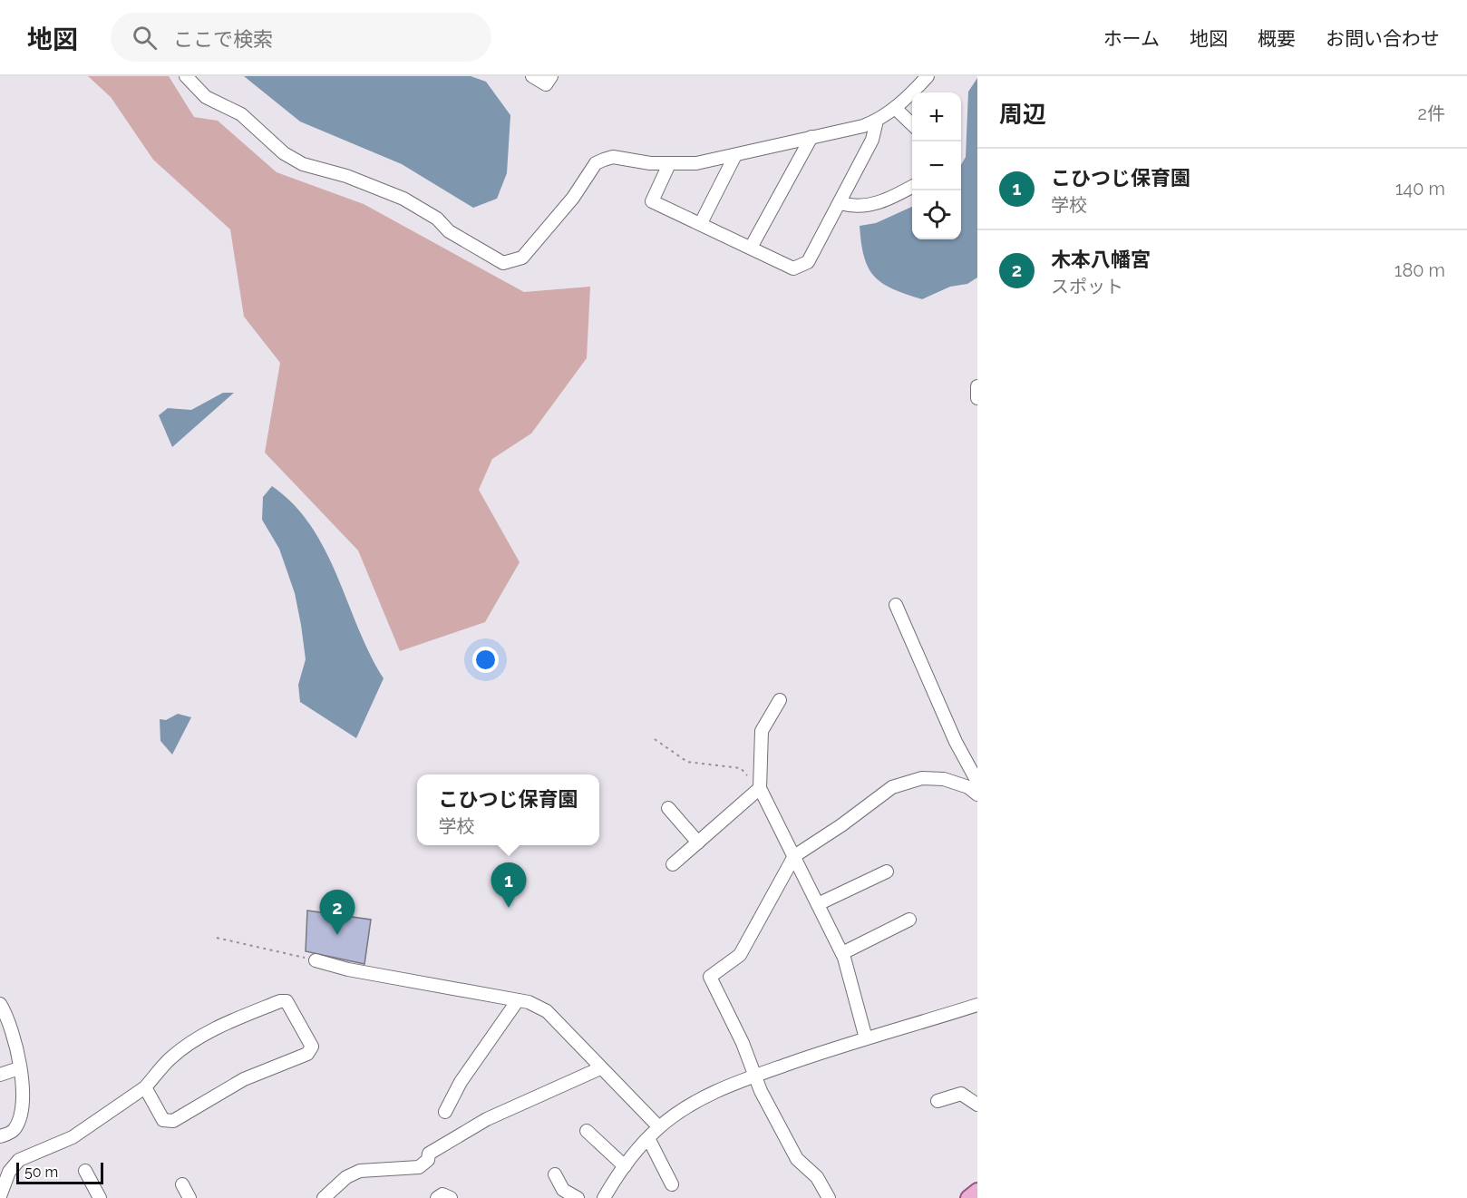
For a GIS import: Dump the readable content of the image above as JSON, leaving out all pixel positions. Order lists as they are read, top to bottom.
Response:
{
  "scale_bar": "50 m",
  "page": {
    "header": "地図",
    "search": "ここで検索",
    "nav": [
      "ホーム",
      "地図",
      "概要",
      "お問い合わせ"
    ],
    "heading": ["周辺", "2件"],
    "map_buttons": ["+", "−"],
    "list": [
      {
        "mark": "1",
        "name": "こひつじ保育園",
        "note": "学校",
        "value": "140 m"
      },
      {
        "mark": "2",
        "name": "木本八幡宮",
        "note": "スポット",
        "value": "180 m"
      }
    ],
    "popup": ["こひつじ保育園", "学校"],
    "pins": ["1", "2"],
    "scale": "50 m"
  }
}
